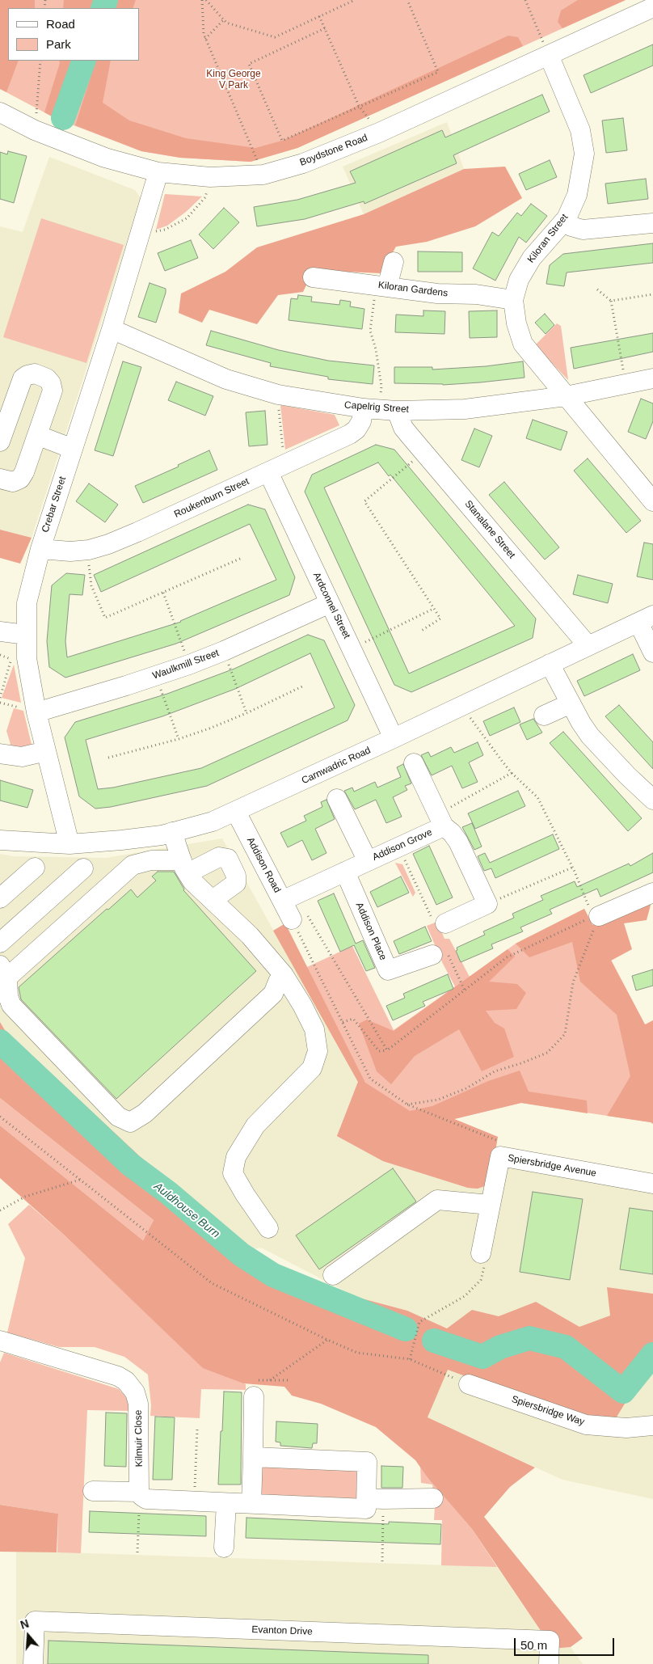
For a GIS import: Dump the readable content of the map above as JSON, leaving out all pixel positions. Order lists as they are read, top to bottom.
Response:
{
  "streets": {
    "street": [
      "Boydstone Road",
      "Kiloran Street",
      "Kiloran Gardens",
      "Capelrig Street",
      "Roukenburn Street",
      "Crebar Street",
      "Stanalane Street",
      "Ardconnel Street",
      "Waulkmill Street",
      "Carnwadric Road",
      "Addison Grove",
      "Addison Road",
      "Addison Place",
      "Spiersbridge Avenue",
      "Spiersbridge Way",
      "Kilmuir Close",
      "Evanton Drive"
    ]
  },
  "crossings": [
    ["Boydstone Road", "Kiloran Street"],
    ["Boydstone Road", "Crebar Street"],
    ["Kiloran Street", "Kiloran Gardens"],
    ["Kiloran Street", "Capelrig Street"],
    ["Capelrig Street", "Roukenburn Street"],
    ["Capelrig Street", "Crebar Street"],
    ["Capelrig Street", "Stanalane Street"],
    ["Roukenburn Street", "Crebar Street"],
    ["Roukenburn Street", "Stanalane Street"],
    ["Roukenburn Street", "Ardconnel Street"],
    ["Crebar Street", "Waulkmill Street"],
    ["Crebar Street", "Carnwadric Road"],
    ["Stanalane Street", "Carnwadric Road"],
    ["Ardconnel Street", "Waulkmill Street"],
    ["Ardconnel Street", "Carnwadric Road"],
    ["Carnwadric Road", "Addison Road"],
    ["Addison Grove", "Addison Road"],
    ["Addison Grove", "Addison Place"]
  ],
  "water": ["Auldhouse Burn"],
  "parks": ["King George V Park"],
  "legend": ["Road", "Park"],
  "scale_bar": "50 m",
  "north": "top"
}
